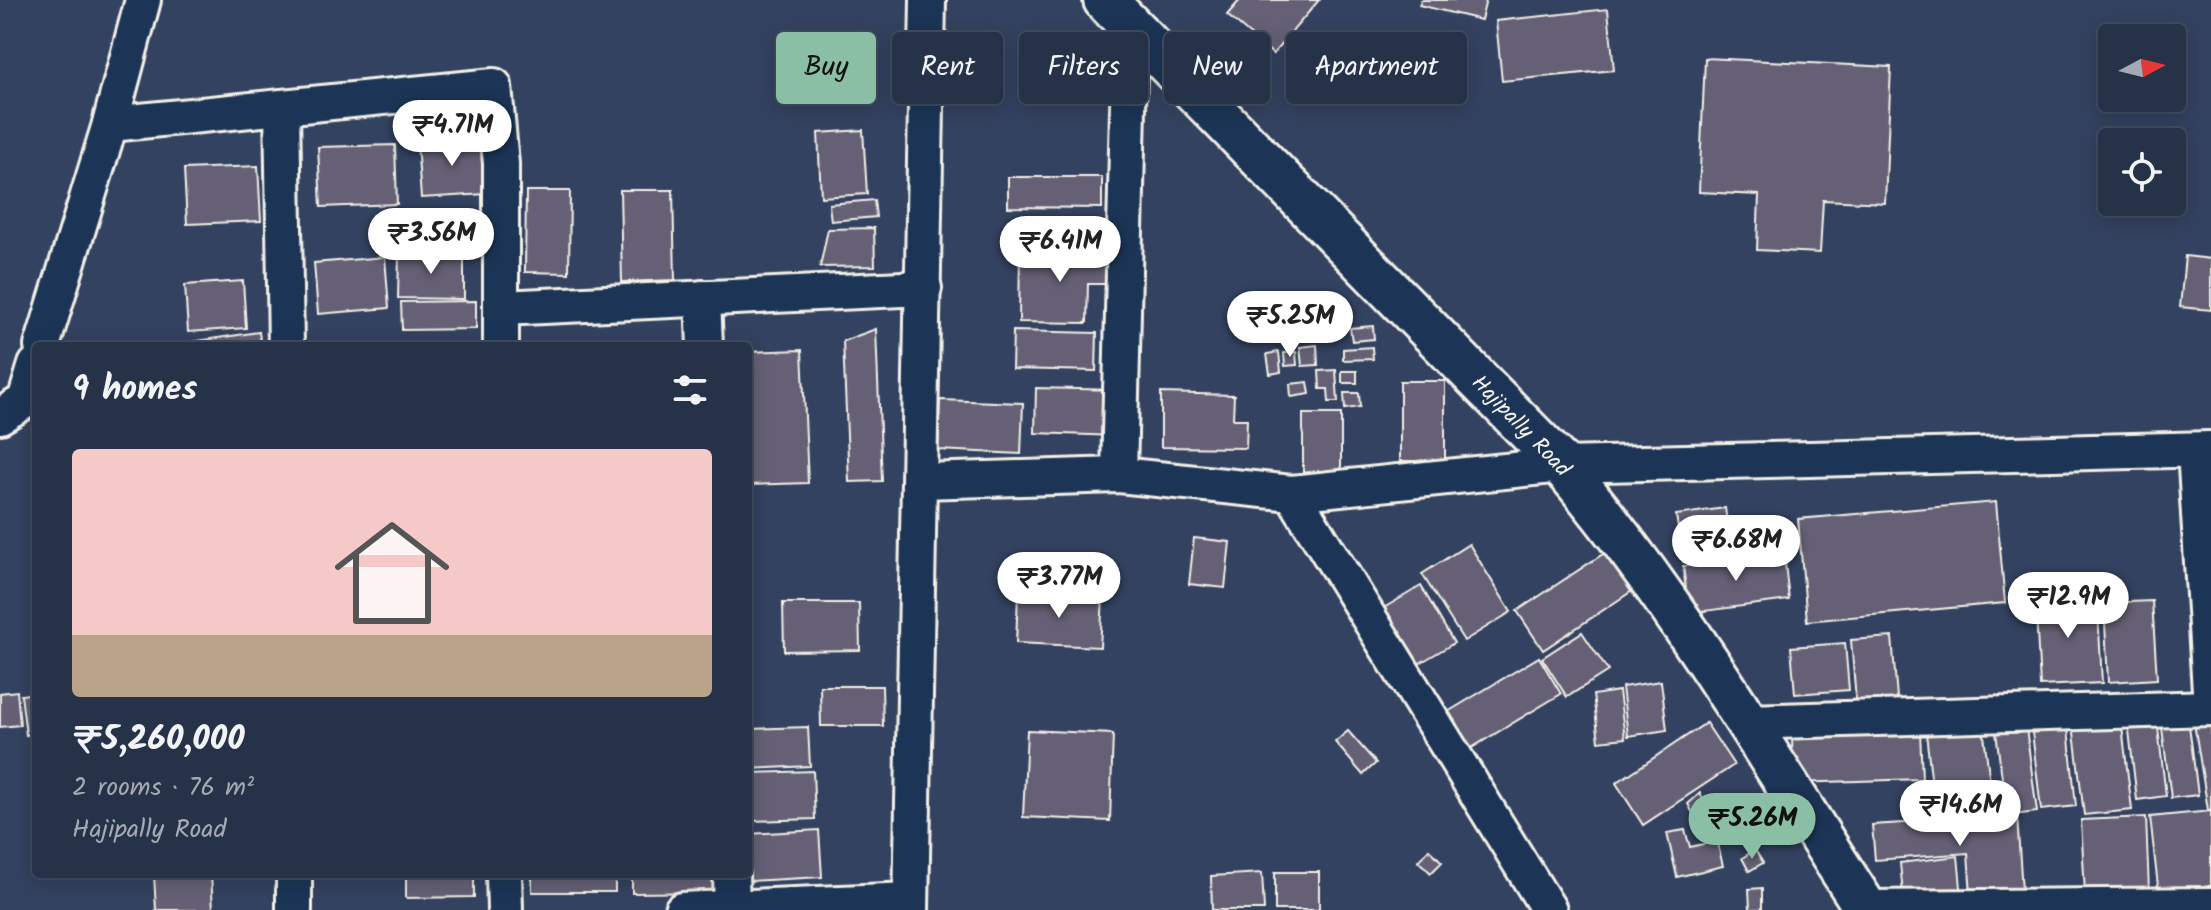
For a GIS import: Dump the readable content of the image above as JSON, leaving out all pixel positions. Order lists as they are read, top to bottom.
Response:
{
  "streets": {
    "street": ["Hajipally Road"]
  },
  "north": "right",
  "page": {
    "chip": [
      "Buy",
      "Rent",
      "Filters",
      "New",
      "Apartment"
    ],
    "price": [
      "₹4.71M",
      "₹3.56M",
      "₹6.41M",
      "₹5.25M",
      "₹6.68M",
      "₹3.77M",
      "₹12.9M",
      "₹14.6M",
      "₹5.26M"
    ],
    "heading": "9 homes",
    "list": [
      {
        "name": "₹5,260,000",
        "note": "2 rooms · 76 m² · Hajipally Road"
      }
    ]
  }
}
